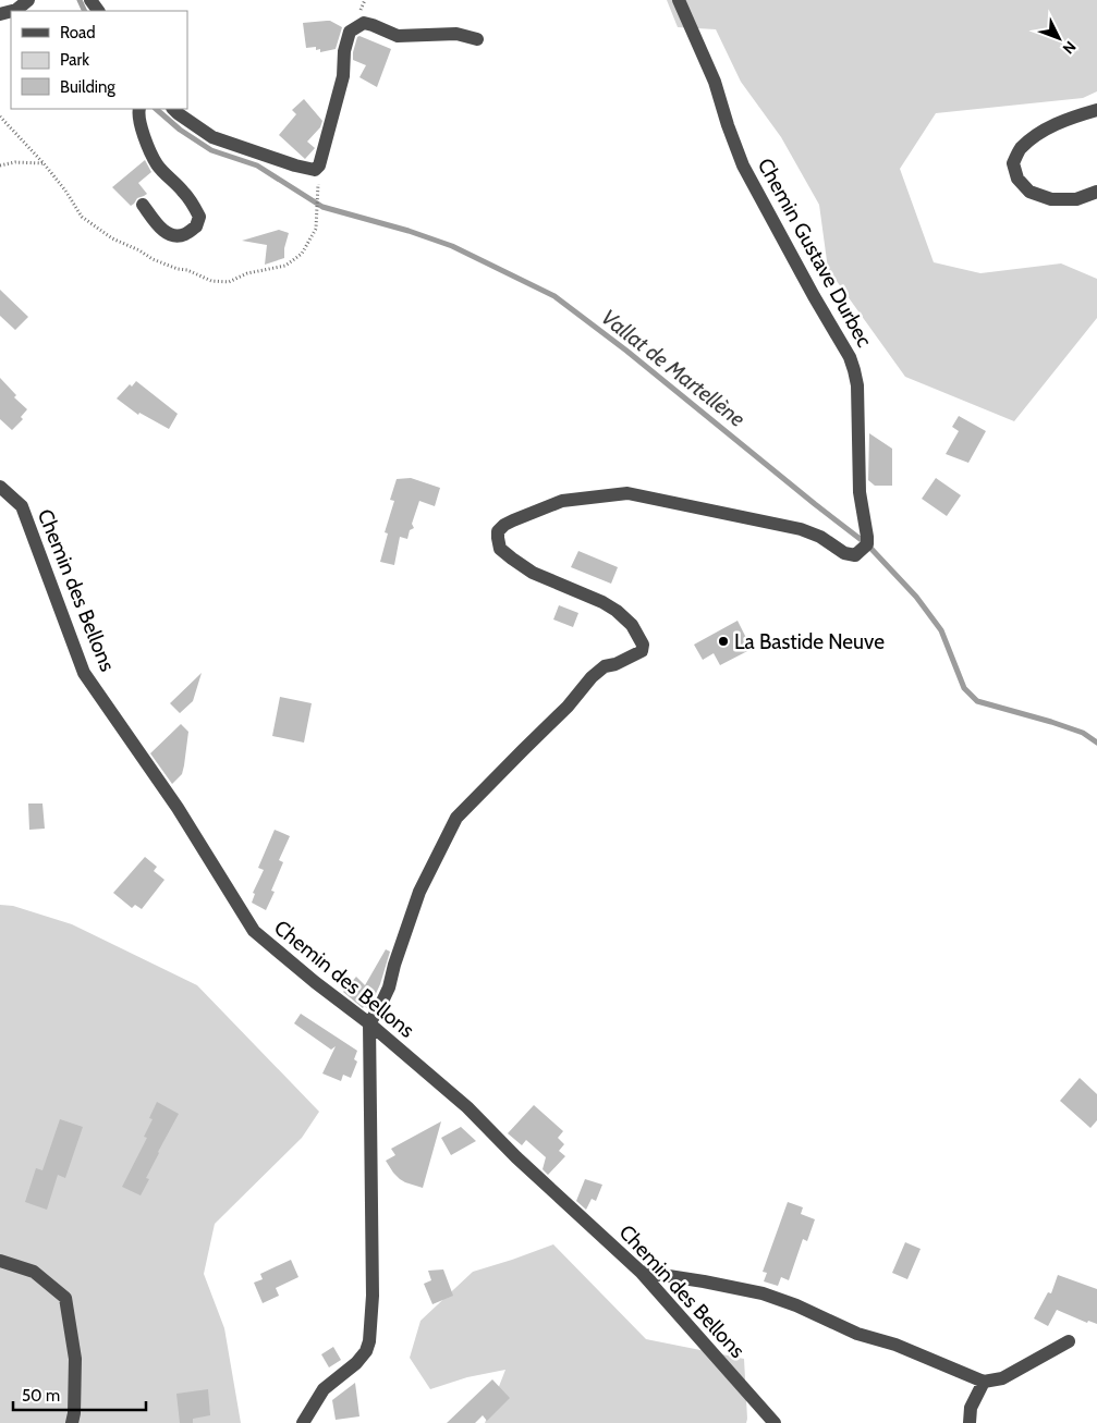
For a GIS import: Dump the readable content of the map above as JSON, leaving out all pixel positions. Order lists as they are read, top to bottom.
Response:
{
  "streets": {
    "street": ["Chemin Gustave Durbec", "Chemin des Bellons"]
  },
  "crossings": [
    ["Chemin Gustave Durbec", "Chemin des Bellons"]
  ],
  "water": ["Vallat de Martellène"],
  "places": ["La Bastide Neuve"],
  "legend": ["Road", "Park", "Building"],
  "scale_bar": "50 m",
  "north": "bottom right"
}
